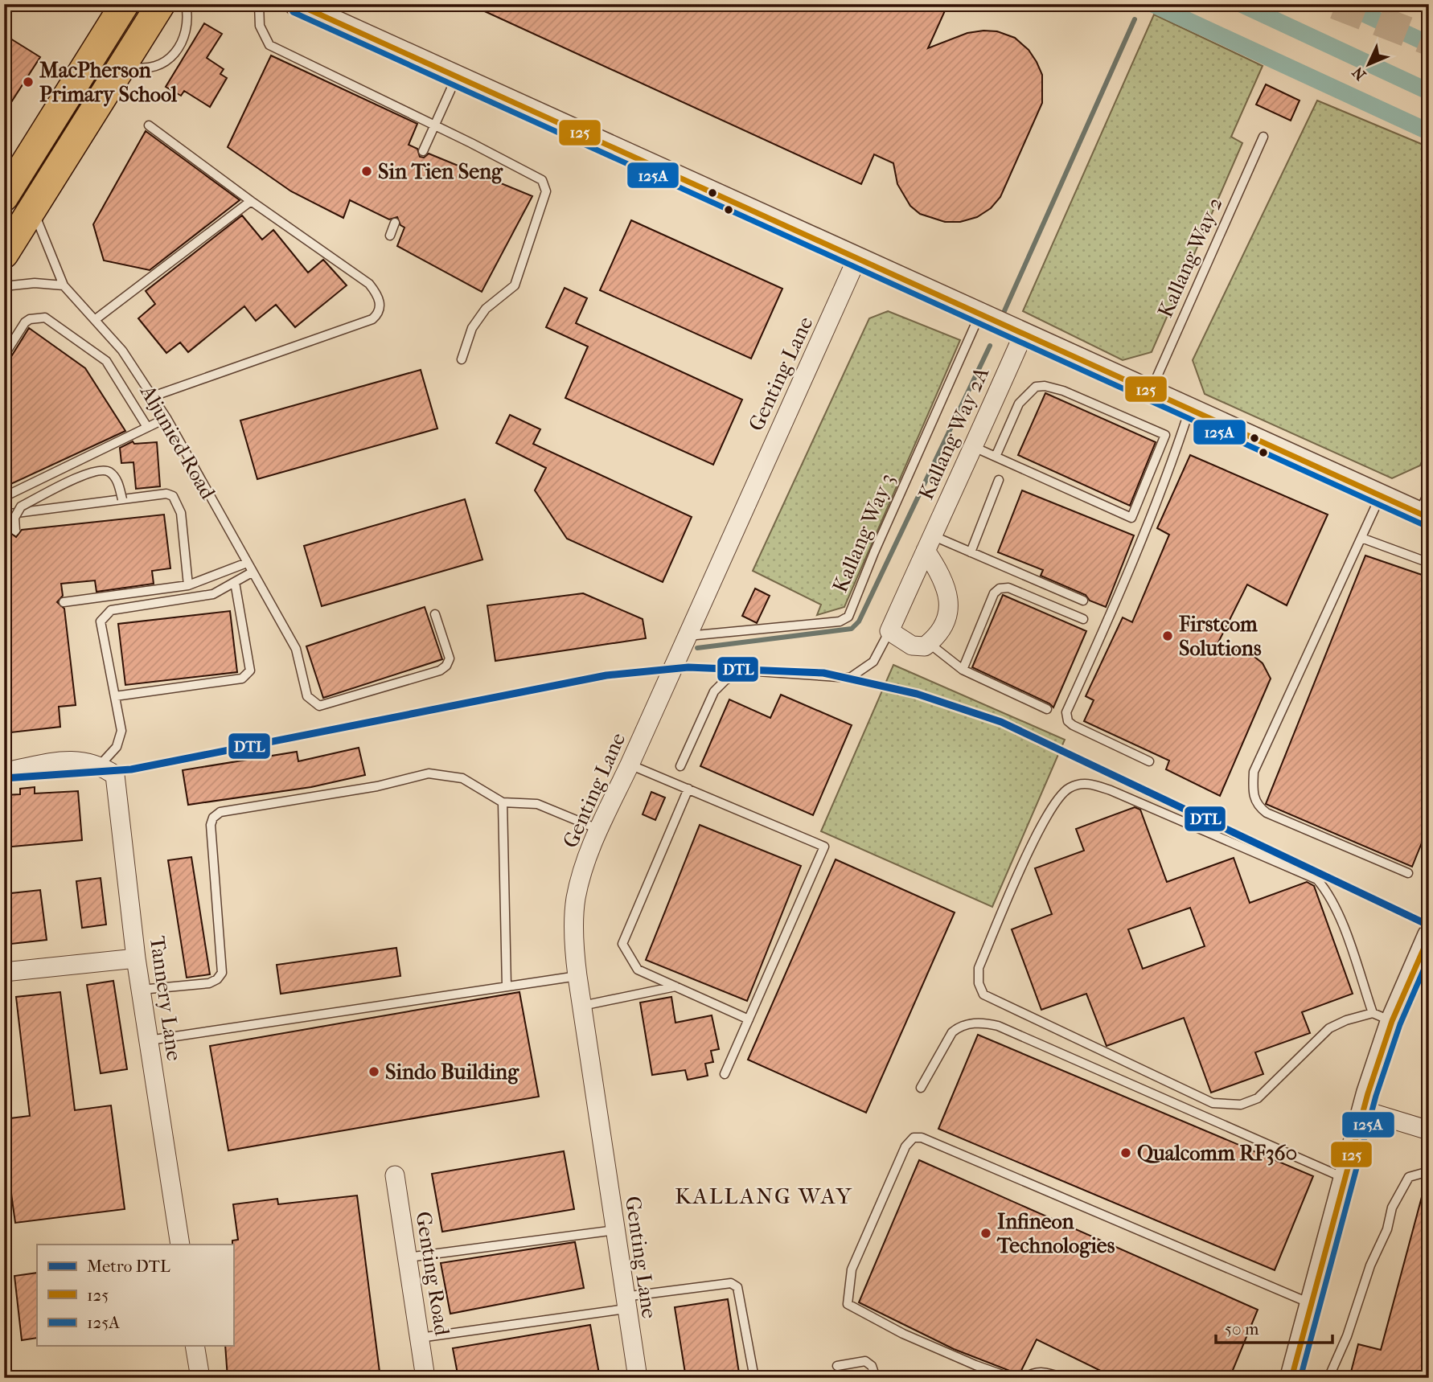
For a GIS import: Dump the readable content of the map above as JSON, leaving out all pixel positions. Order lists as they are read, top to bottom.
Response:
{
  "streets": {
    "street": [
      "Genting Lane",
      "Kallang Way 2A",
      "Tannery Lane",
      "Genting Road"
    ],
    "lane": ["Kallang Way 2", "Aljunied Road", "Kallang Way 3"]
  },
  "crossings": [
    ["Genting Lane", "Kallang Way 3"]
  ],
  "districts": ["KALLANG WAY"],
  "places": [
    "MacPherson Primary School",
    "Sin Tien Seng",
    "Firstcom Solutions",
    "Sindo Building",
    "Qualcomm RF360",
    "Infineon Technologies"
  ],
  "lines": ["transit line 125", "transit line 125A", "metro line DTL"],
  "legend": ["Metro DTL", "125", "125A"],
  "scale_bar": "50 m",
  "north": "bottom left"
}
